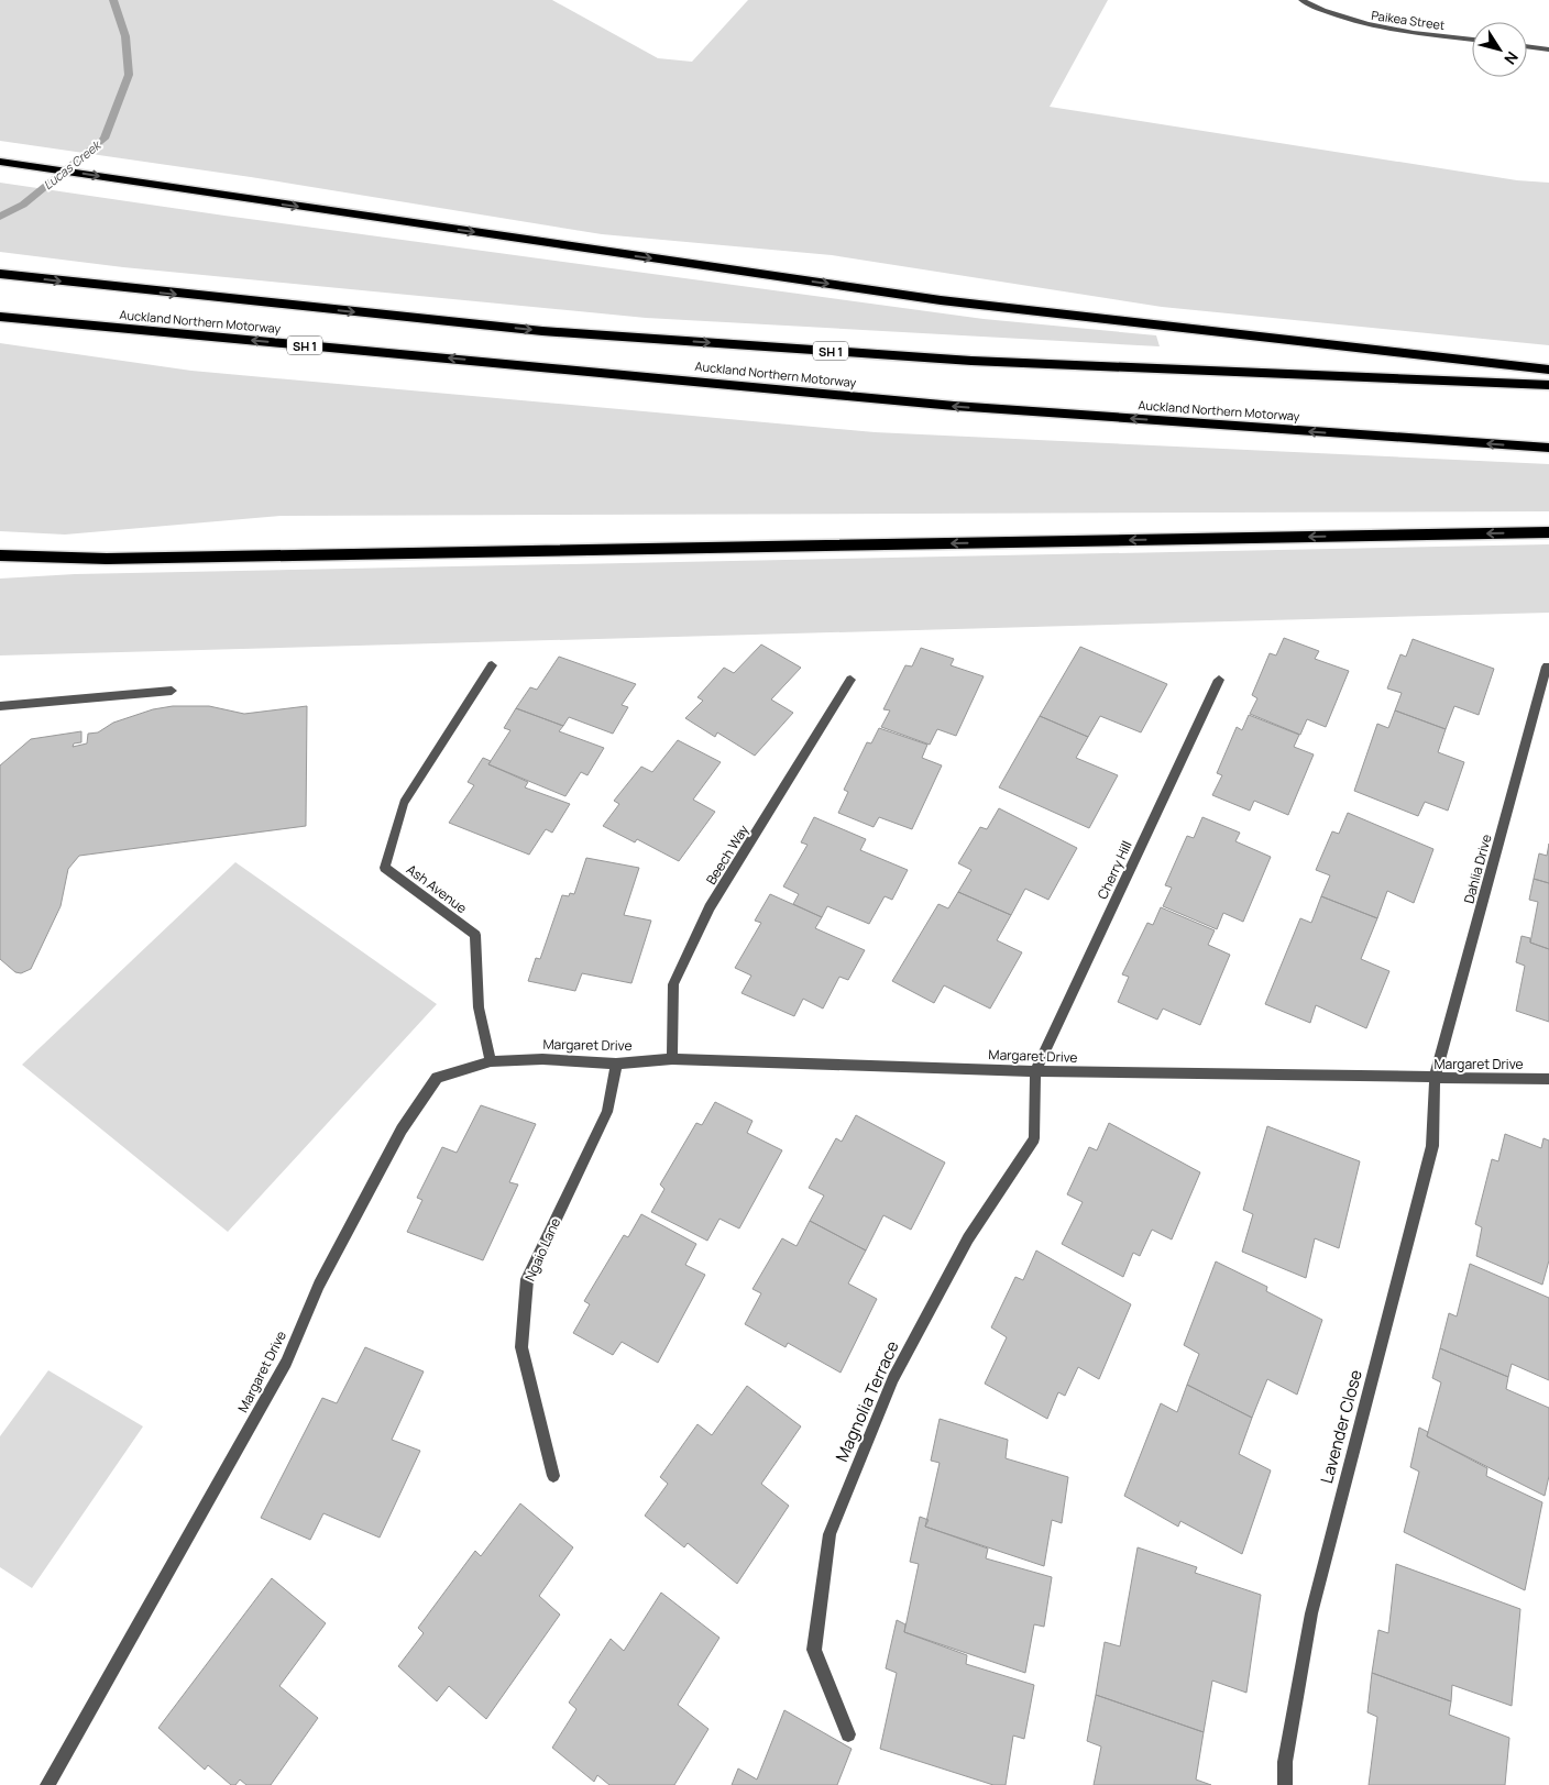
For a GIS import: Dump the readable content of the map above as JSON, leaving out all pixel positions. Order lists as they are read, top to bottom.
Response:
{
  "streets": {
    "highway": ["Auckland Northern Motorway", "SH 1"],
    "street": [
      "Paikea Street",
      "Beech Way",
      "Dahlia Drive",
      "Cherry Hill",
      "Ash Avenue",
      "Margaret Drive",
      "Ngaio Lane",
      "Magnolia Terrace",
      "Lavender Close"
    ]
  },
  "crossings": [
    ["Beech Way", "Margaret Drive"],
    ["Dahlia Drive", "Margaret Drive"],
    ["Dahlia Drive", "Lavender Close"],
    ["Cherry Hill", "Margaret Drive"],
    ["Cherry Hill", "Magnolia Terrace"],
    ["Ash Avenue", "Margaret Drive"],
    ["Margaret Drive", "Ngaio Lane"],
    ["Margaret Drive", "Magnolia Terrace"],
    ["Margaret Drive", "Lavender Close"]
  ],
  "water": ["Lucas Creek"],
  "north": "bottom right"
}
